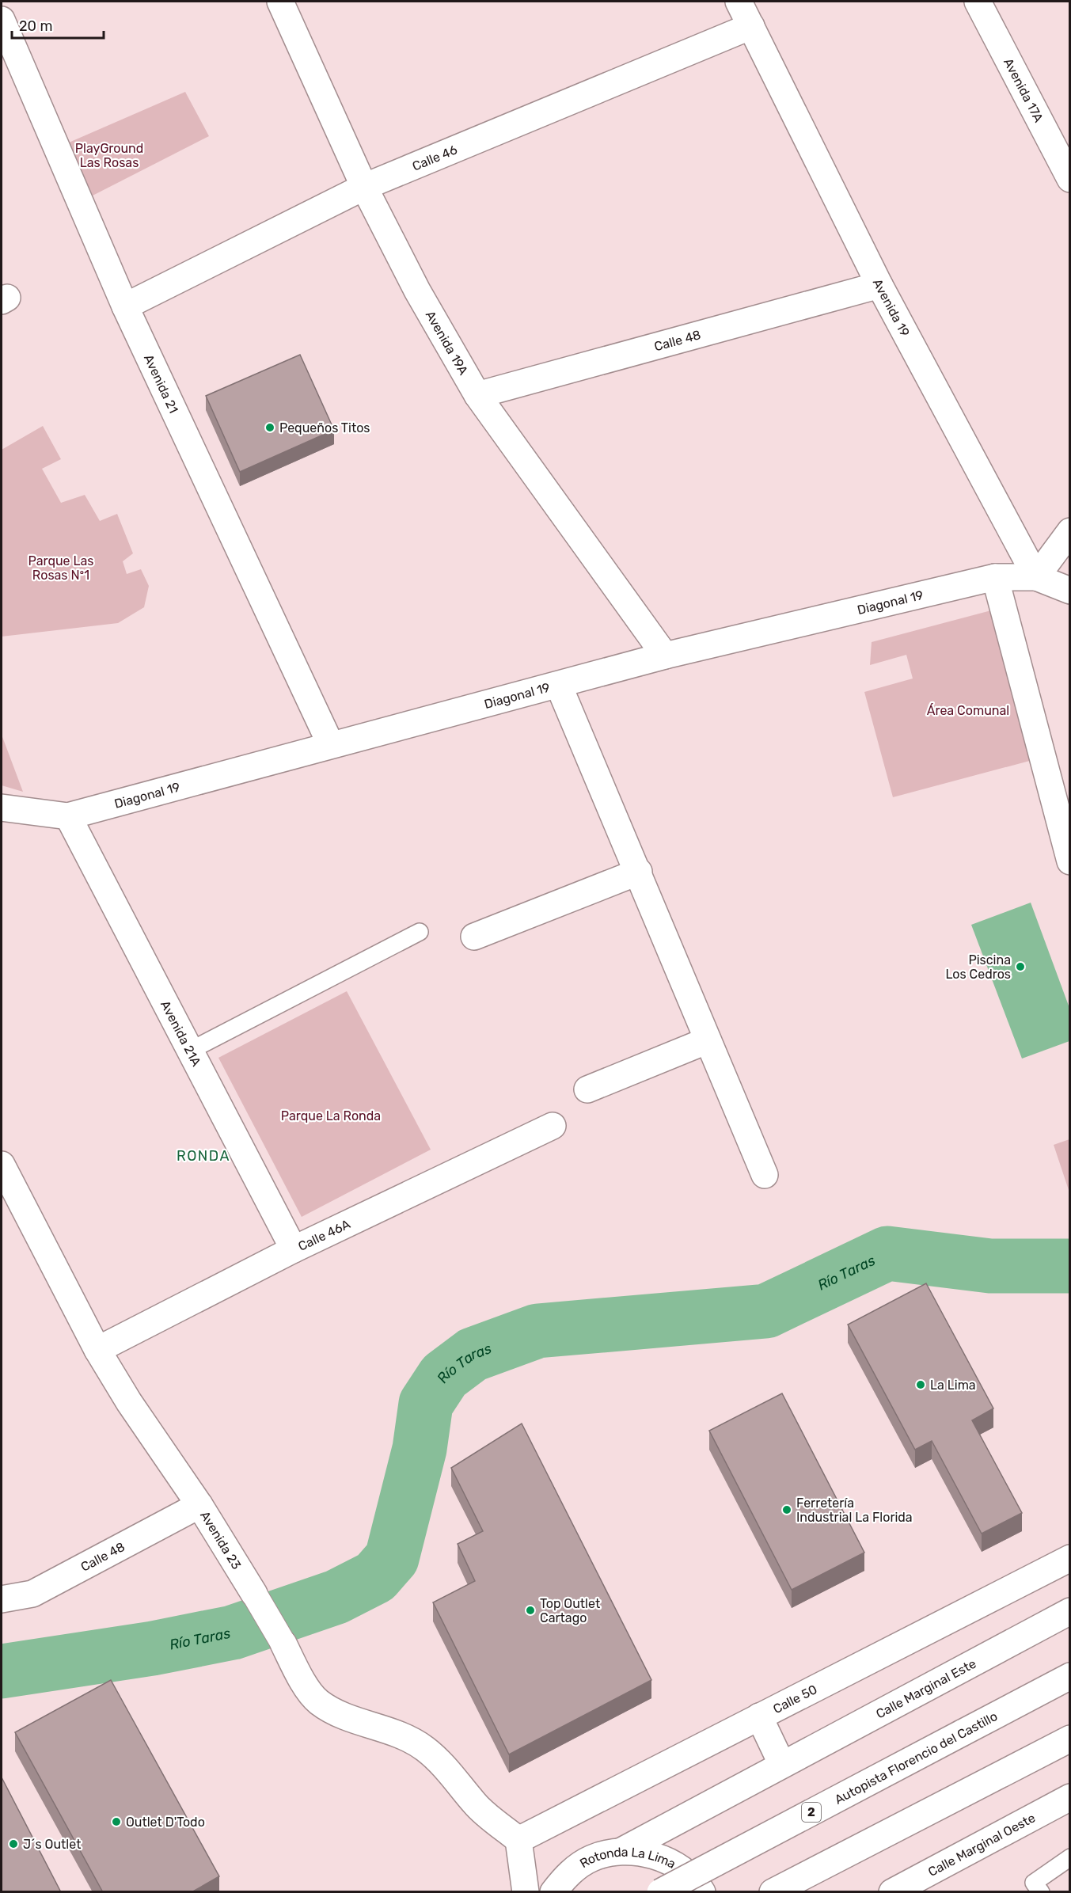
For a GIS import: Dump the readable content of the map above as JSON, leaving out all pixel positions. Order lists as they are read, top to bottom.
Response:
{
  "streets": {
    "main road": [
      "Avenida 17A",
      "Calle 46",
      "Avenida 19",
      "Calle 48",
      "Avenida 19A",
      "Avenida 21",
      "Diagonal 19",
      "Avenida 21A",
      "Calle 46A",
      "Avenida 23",
      "Calle Marginal Este",
      "Calle 50",
      "Autopista Florencio del Castillo",
      "2",
      "Calle Marginal Oeste",
      "Rotonda La Lima"
    ]
  },
  "crossings": [
    ["Calle 46", "Avenida 19"],
    ["Calle 46", "Avenida 19A"],
    ["Calle 46", "Avenida 21"],
    ["Avenida 19", "Calle 48"],
    ["Avenida 19", "Diagonal 19"],
    ["Calle 48", "Avenida 19A"],
    ["Calle 48", "Avenida 23"],
    ["Avenida 19A", "Diagonal 19"],
    ["Avenida 21", "Diagonal 19"],
    ["Diagonal 19", "Avenida 21A"],
    ["Avenida 21A", "Calle 46A"],
    ["Calle 46A", "Avenida 23"],
    ["Avenida 23", "Calle 50"]
  ],
  "districts": ["RONDA"],
  "water": ["Río Taras"],
  "parks": [
    "PlayGround Las Rosas",
    "Parque Las Rosas Nº1",
    "Área Comunal",
    "Parque La Ronda"
  ],
  "places": [
    "Pequeños Titos",
    "Piscina Los Cedros",
    "La Lima",
    "Ferretería Industrial La Florida",
    "Top Outlet Cartago",
    "Outlet D'Todo",
    "J´s Outlet"
  ],
  "scale_bar": "20 m"
}
